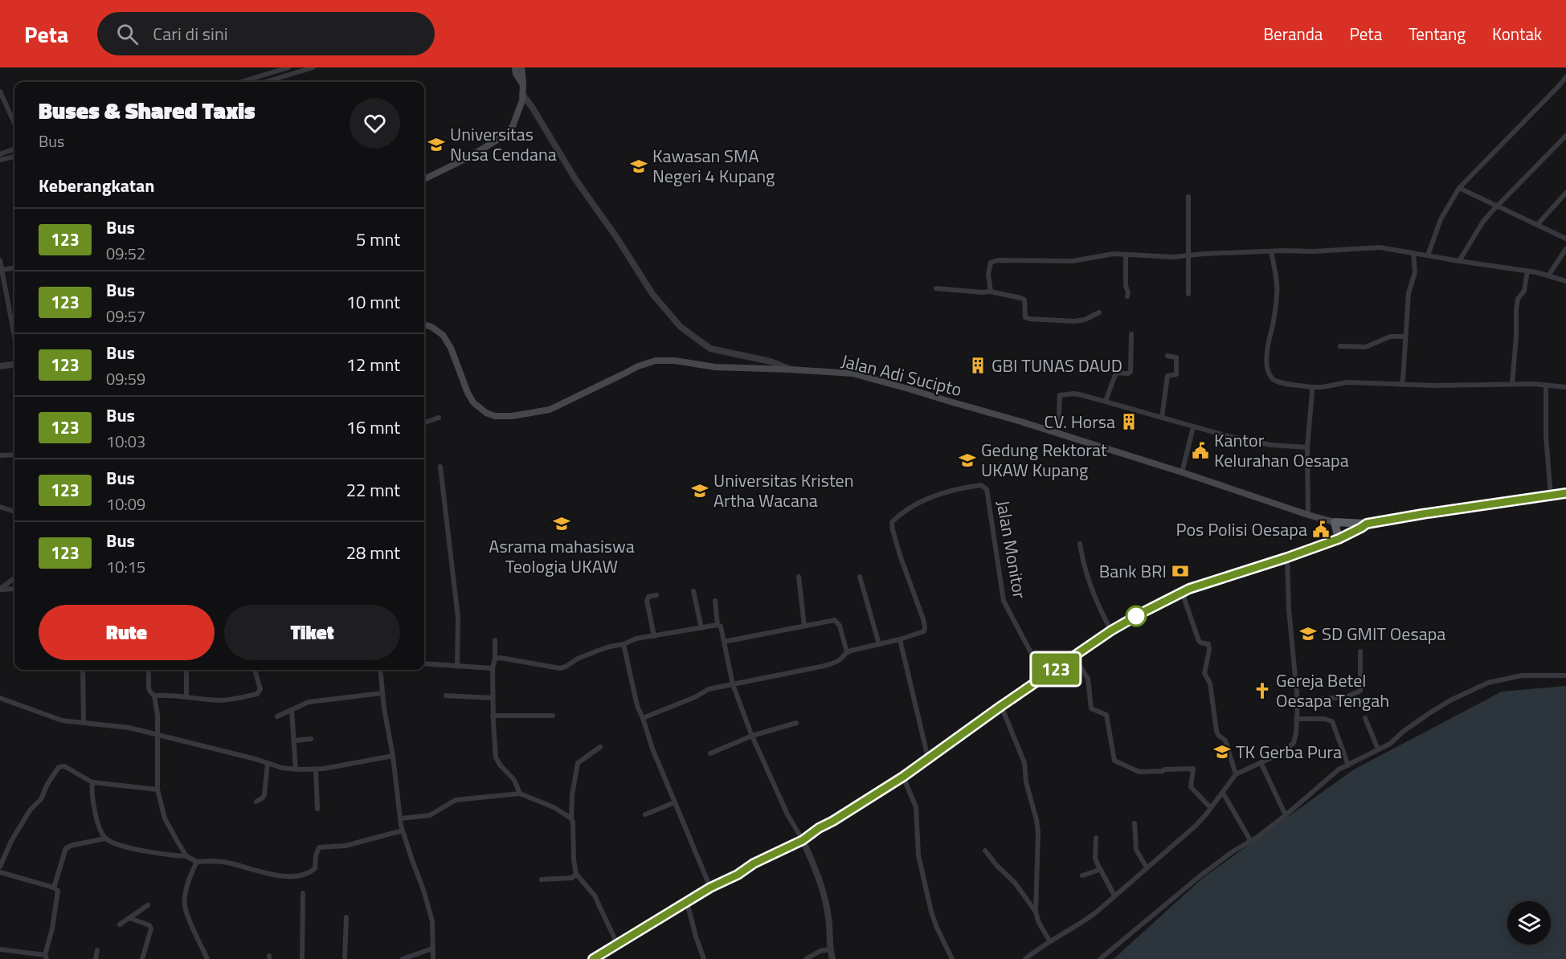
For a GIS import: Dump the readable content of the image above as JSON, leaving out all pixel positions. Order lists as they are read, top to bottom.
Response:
{
  "streets": {
    "main road": ["Jalan Adi Sucipto"],
    "street": ["Jalan Monitor"]
  },
  "places": {
    "school or university": [
      "Universitas Nusa Cendana",
      "Kawasan SMA Negeri 4 Kupang",
      "Gedung Rektorat UKAW Kupang",
      "Universitas Kristen Artha Wacana",
      "Asrama mahasiswa Teologia UKAW",
      "SD GMIT Oesapa",
      "TK Gerba Pura"
    ],
    "building": ["GBI TUNAS DAUD", "CV. Horsa"],
    "public building": ["Kantor Kelurahan Oesapa", "Pos Polisi Oesapa"],
    "bank": ["Bank BRI"],
    "church": ["Gereja Betel Oesapa Tengah"]
  },
  "lines": ["bus line 123"],
  "page": {
    "header": "Peta",
    "search": "Cari di sini",
    "nav": [
      "Beranda",
      "Peta",
      "Tentang",
      "Kontak"
    ],
    "on_map": "123",
    "heading": [
      ["Buses & Shared Taxis", "Bus"],
      "Keberangkatan"
    ],
    "list": [
      {
        "mark": "123",
        "name": "Bus",
        "note": "09:52",
        "value": "5 mnt"
      },
      {
        "mark": "123",
        "name": "Bus",
        "note": "09:57",
        "value": "10 mnt"
      },
      {
        "mark": "123",
        "name": "Bus",
        "note": "09:59",
        "value": "12 mnt"
      },
      {
        "mark": "123",
        "name": "Bus",
        "note": "10:03",
        "value": "16 mnt"
      },
      {
        "mark": "123",
        "name": "Bus",
        "note": "10:09",
        "value": "22 mnt"
      },
      {
        "mark": "123",
        "name": "Bus",
        "note": "10:15",
        "value": "28 mnt"
      }
    ],
    "buttons": ["Rute", "Tiket"]
  }
}
